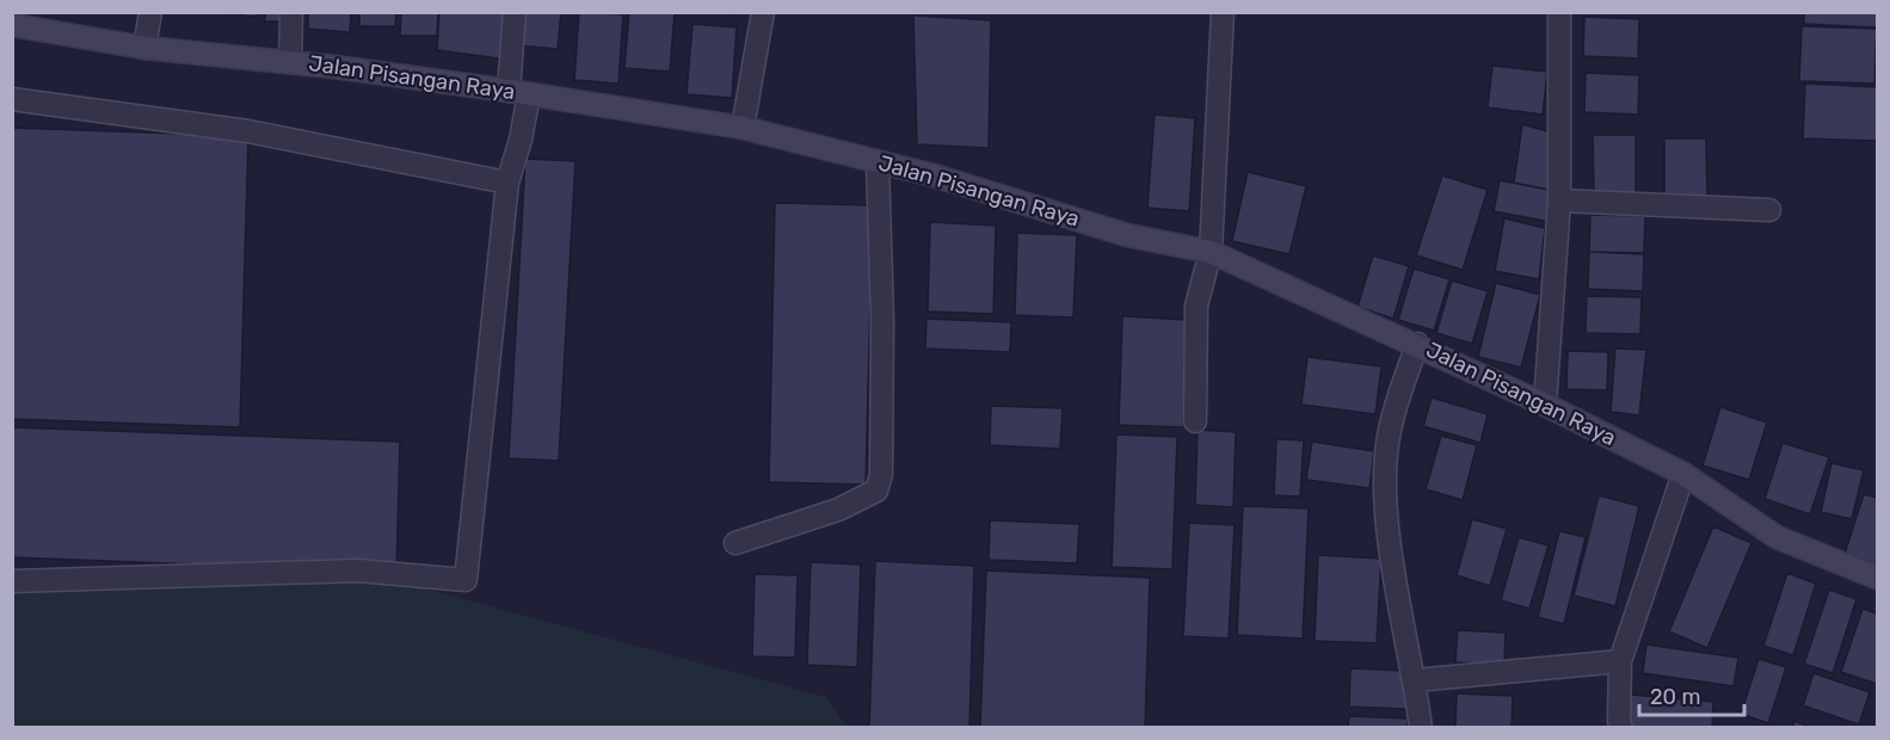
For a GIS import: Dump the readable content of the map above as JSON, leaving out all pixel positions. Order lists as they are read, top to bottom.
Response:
{
  "streets": {
    "street": ["Jalan Pisangan Raya"]
  },
  "scale_bar": "20 m"
}
